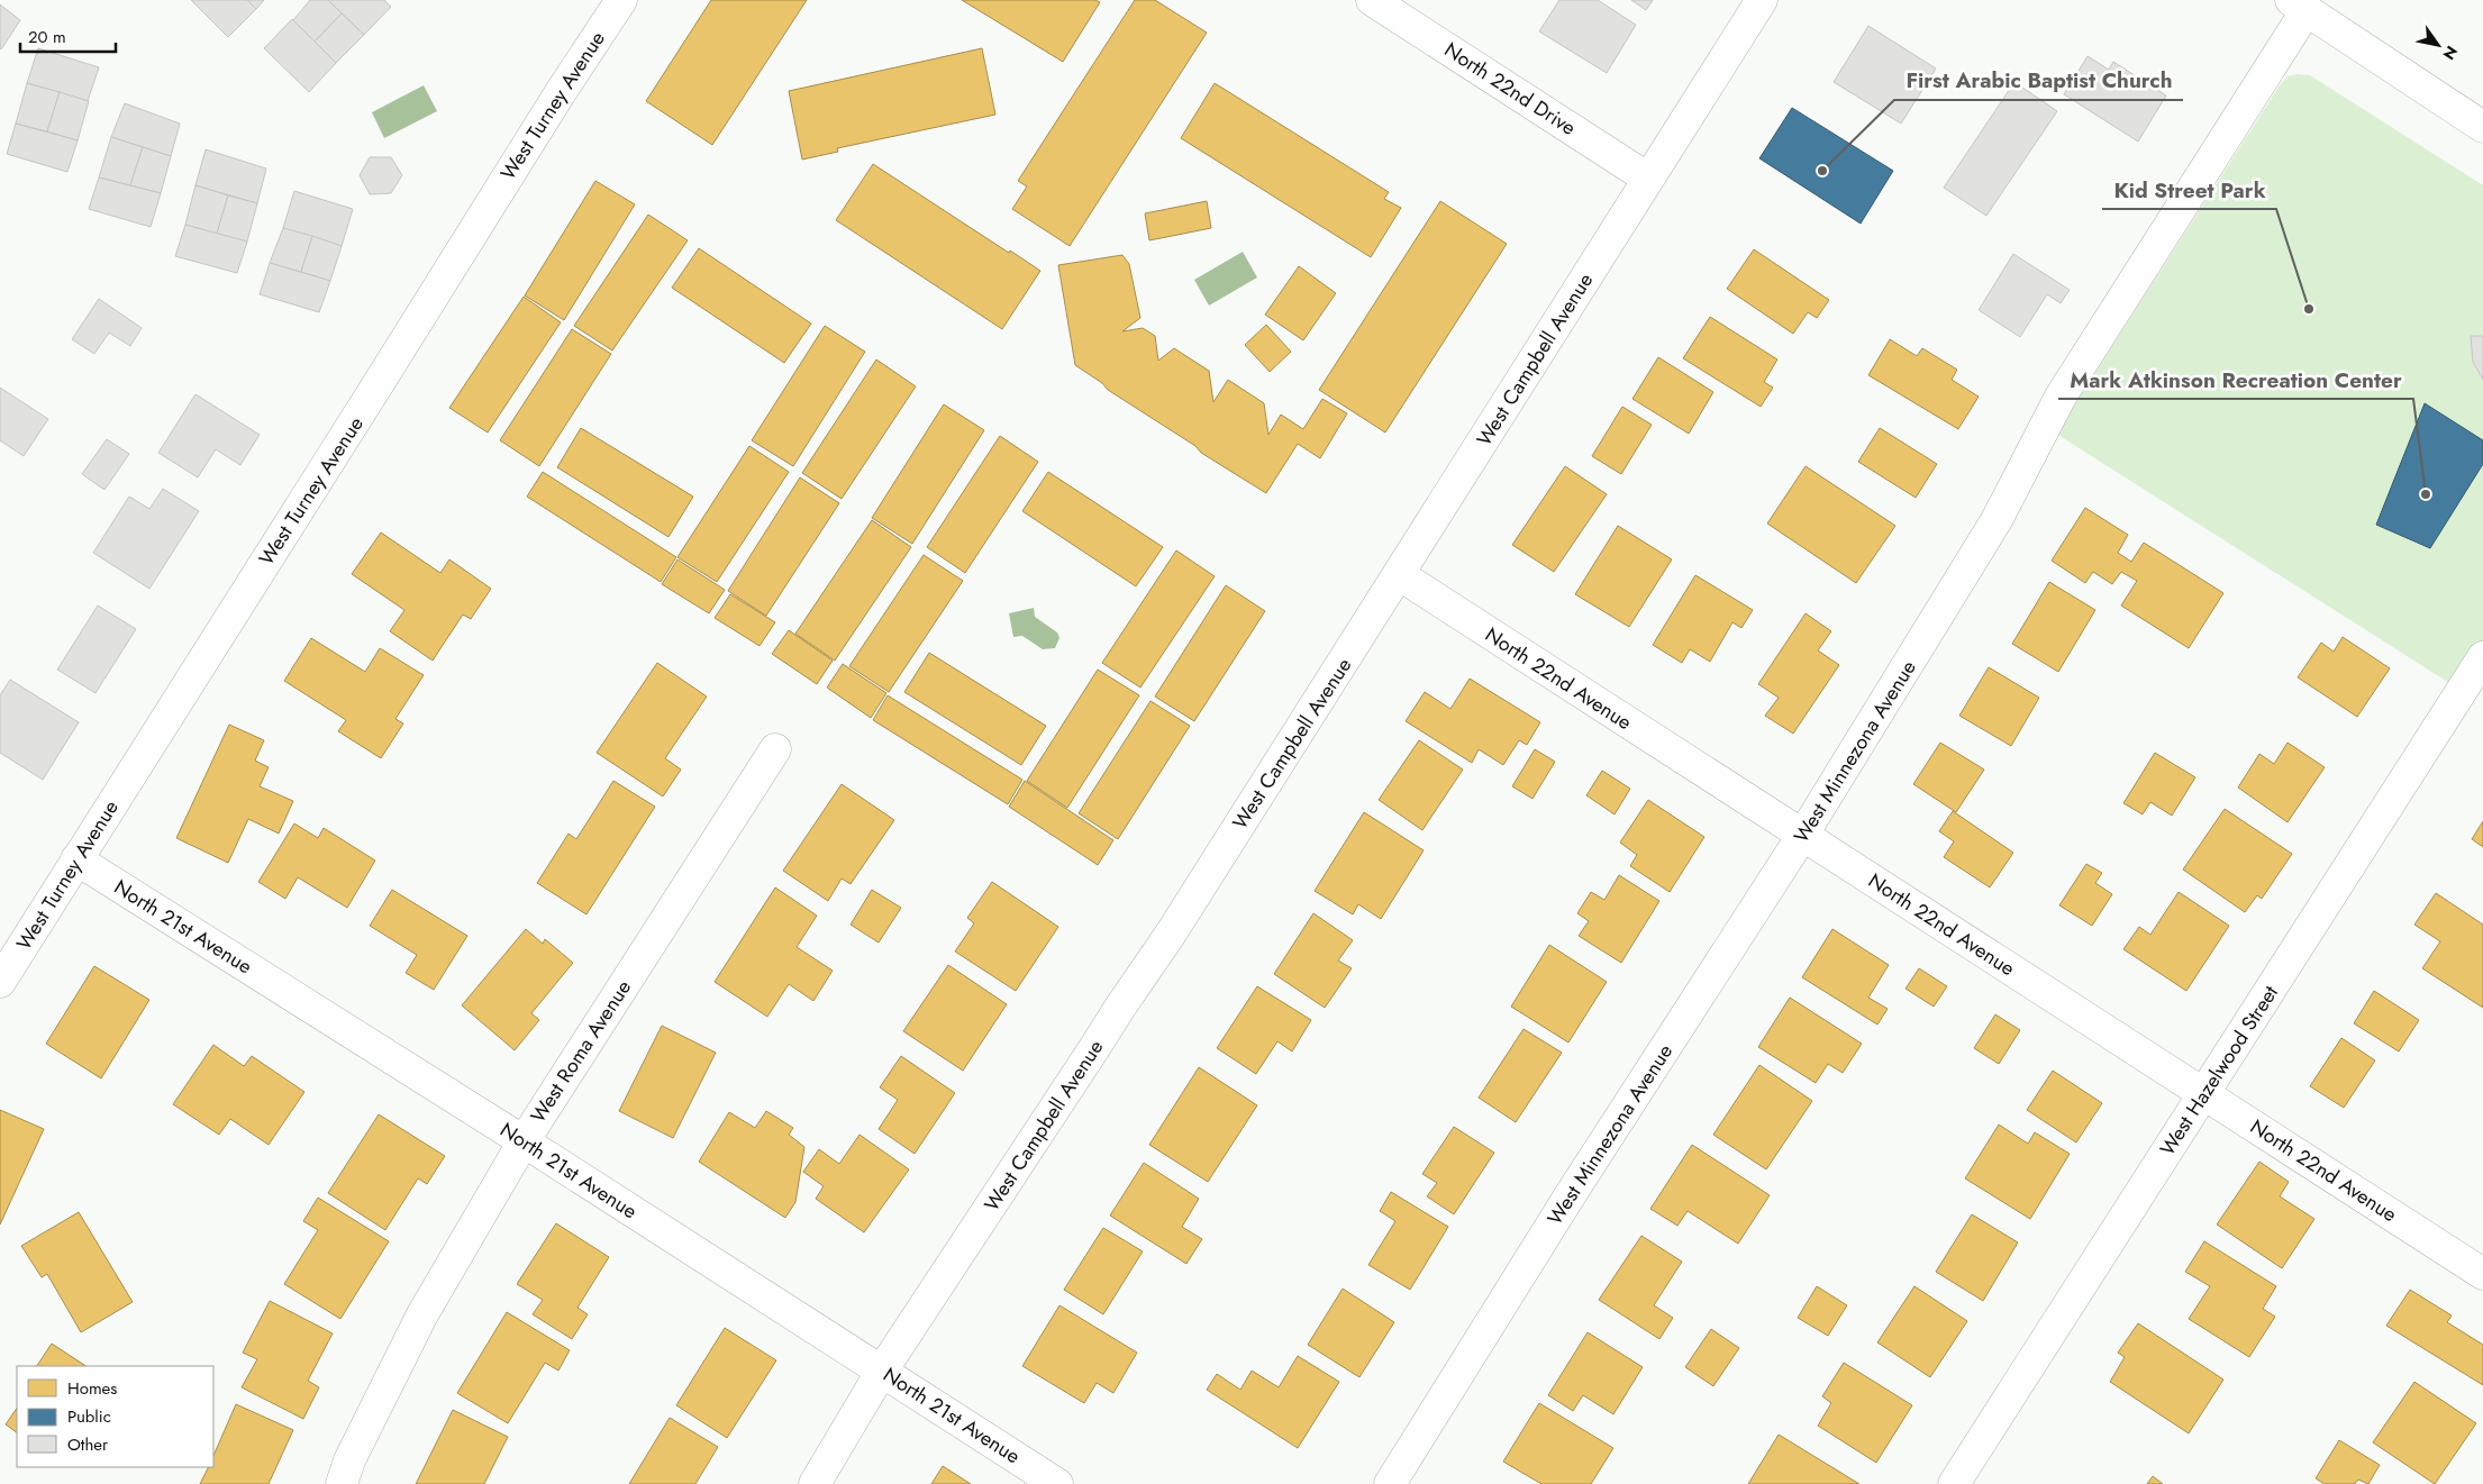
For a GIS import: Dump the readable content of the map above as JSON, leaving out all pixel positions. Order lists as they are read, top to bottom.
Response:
{
  "streets": {
    "street": [
      "North 22nd Drive",
      "West Turney Avenue",
      "West Campbell Avenue",
      "North 22nd Avenue",
      "West Minnezona Avenue",
      "North 21st Avenue",
      "West Roma Avenue",
      "West Hazelwood Street"
    ]
  },
  "crossings": [
    ["North 22nd Drive", "West Campbell Avenue"],
    ["West Turney Avenue", "North 21st Avenue"],
    ["West Campbell Avenue", "North 22nd Avenue"],
    ["West Campbell Avenue", "North 21st Avenue"],
    ["North 22nd Avenue", "West Minnezona Avenue"],
    ["North 22nd Avenue", "West Hazelwood Street"],
    ["North 21st Avenue", "West Roma Avenue"]
  ],
  "places": ["First Arabic Baptist Church", "Kid Street Park", "Mark Atkinson Recreation Center"],
  "legend": ["Homes", "Public", "Other"],
  "scale_bar": "20 m",
  "north": "bottom right"
}
